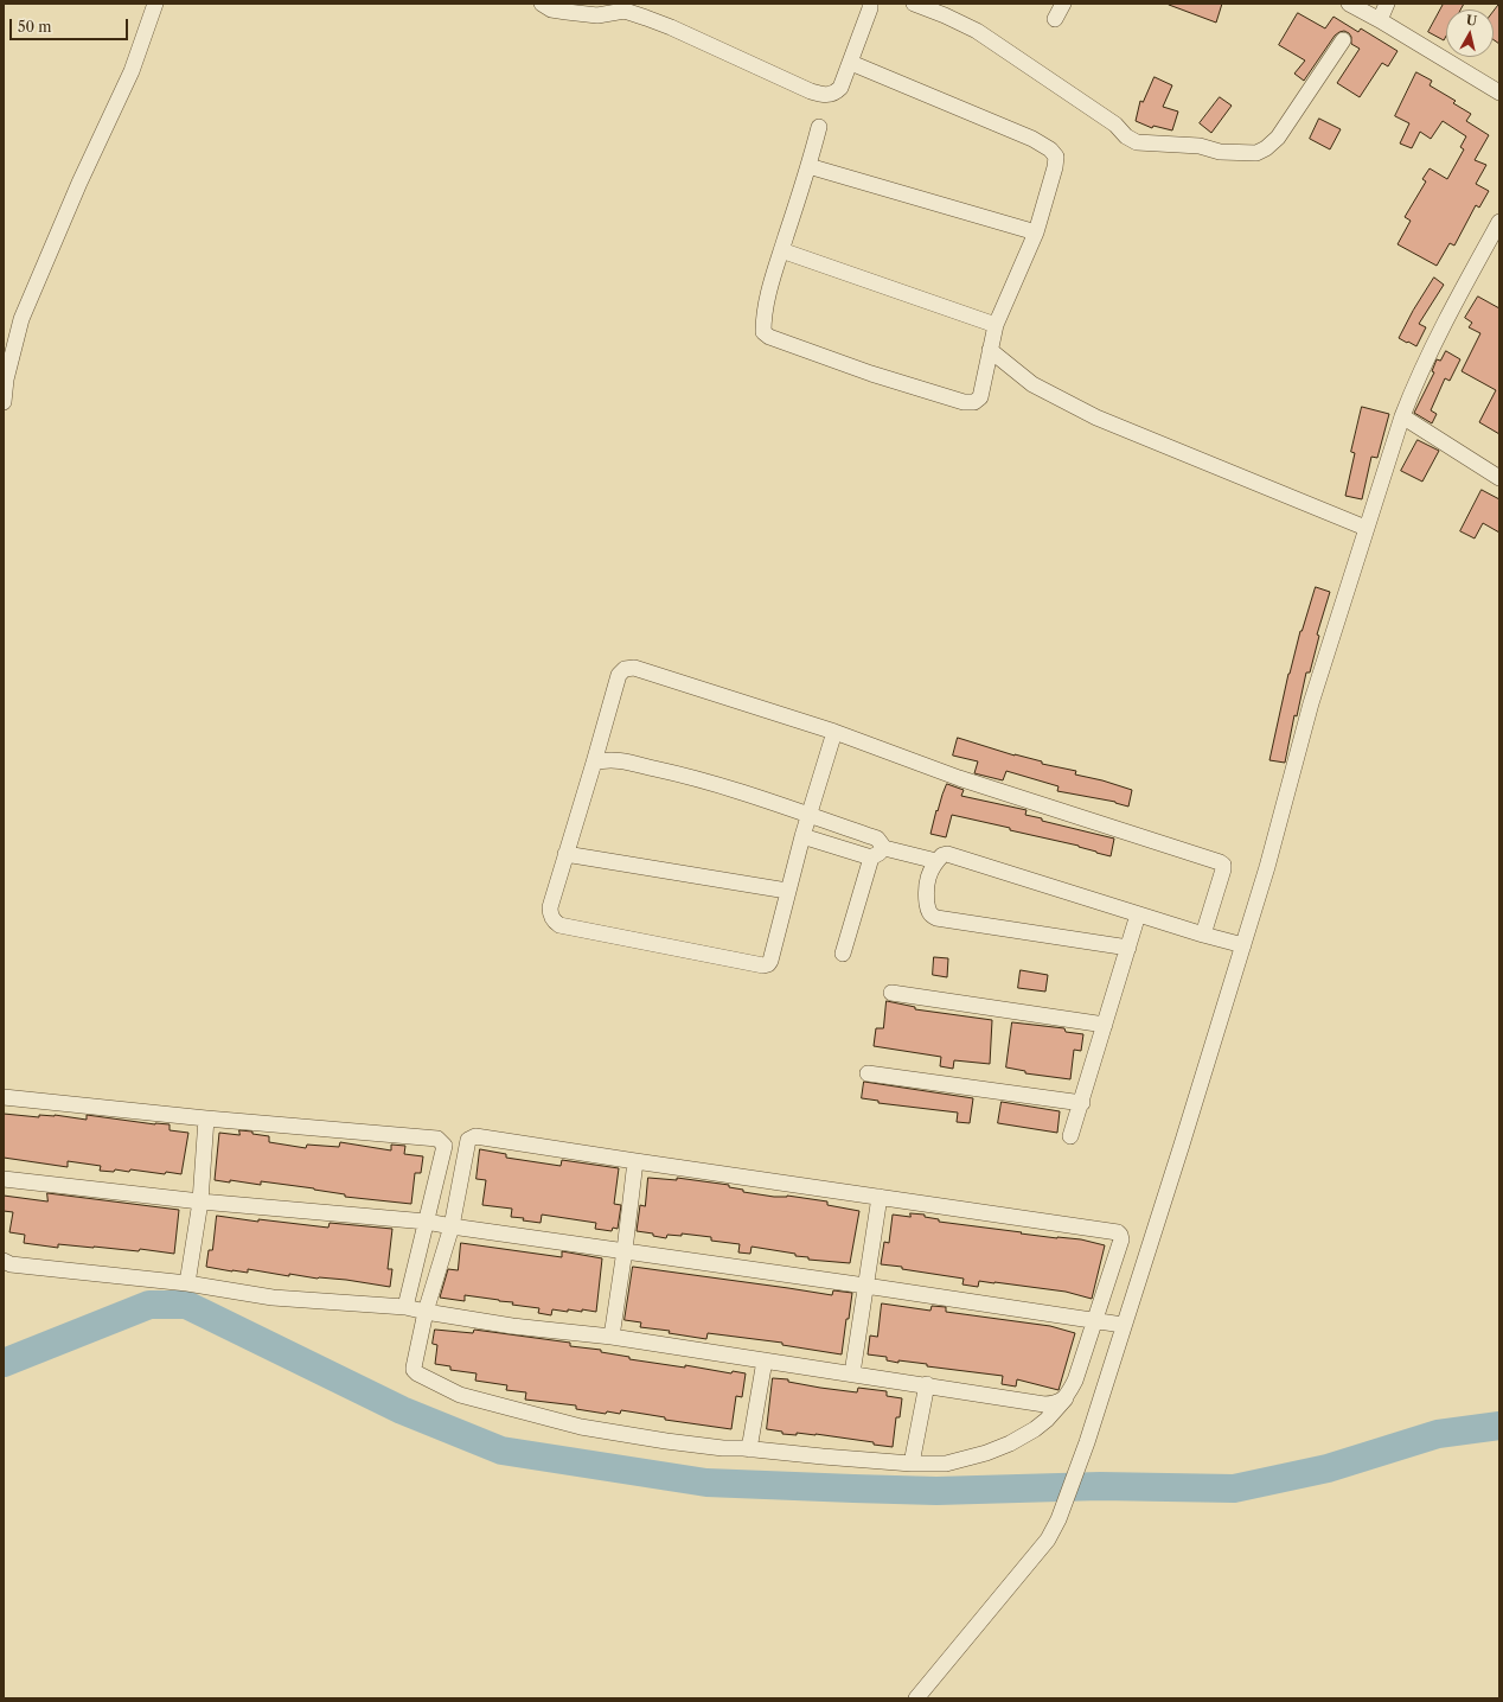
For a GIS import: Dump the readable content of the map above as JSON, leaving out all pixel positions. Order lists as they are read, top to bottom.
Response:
{
  "scale_bar": "50 m",
  "north": "top"
}
